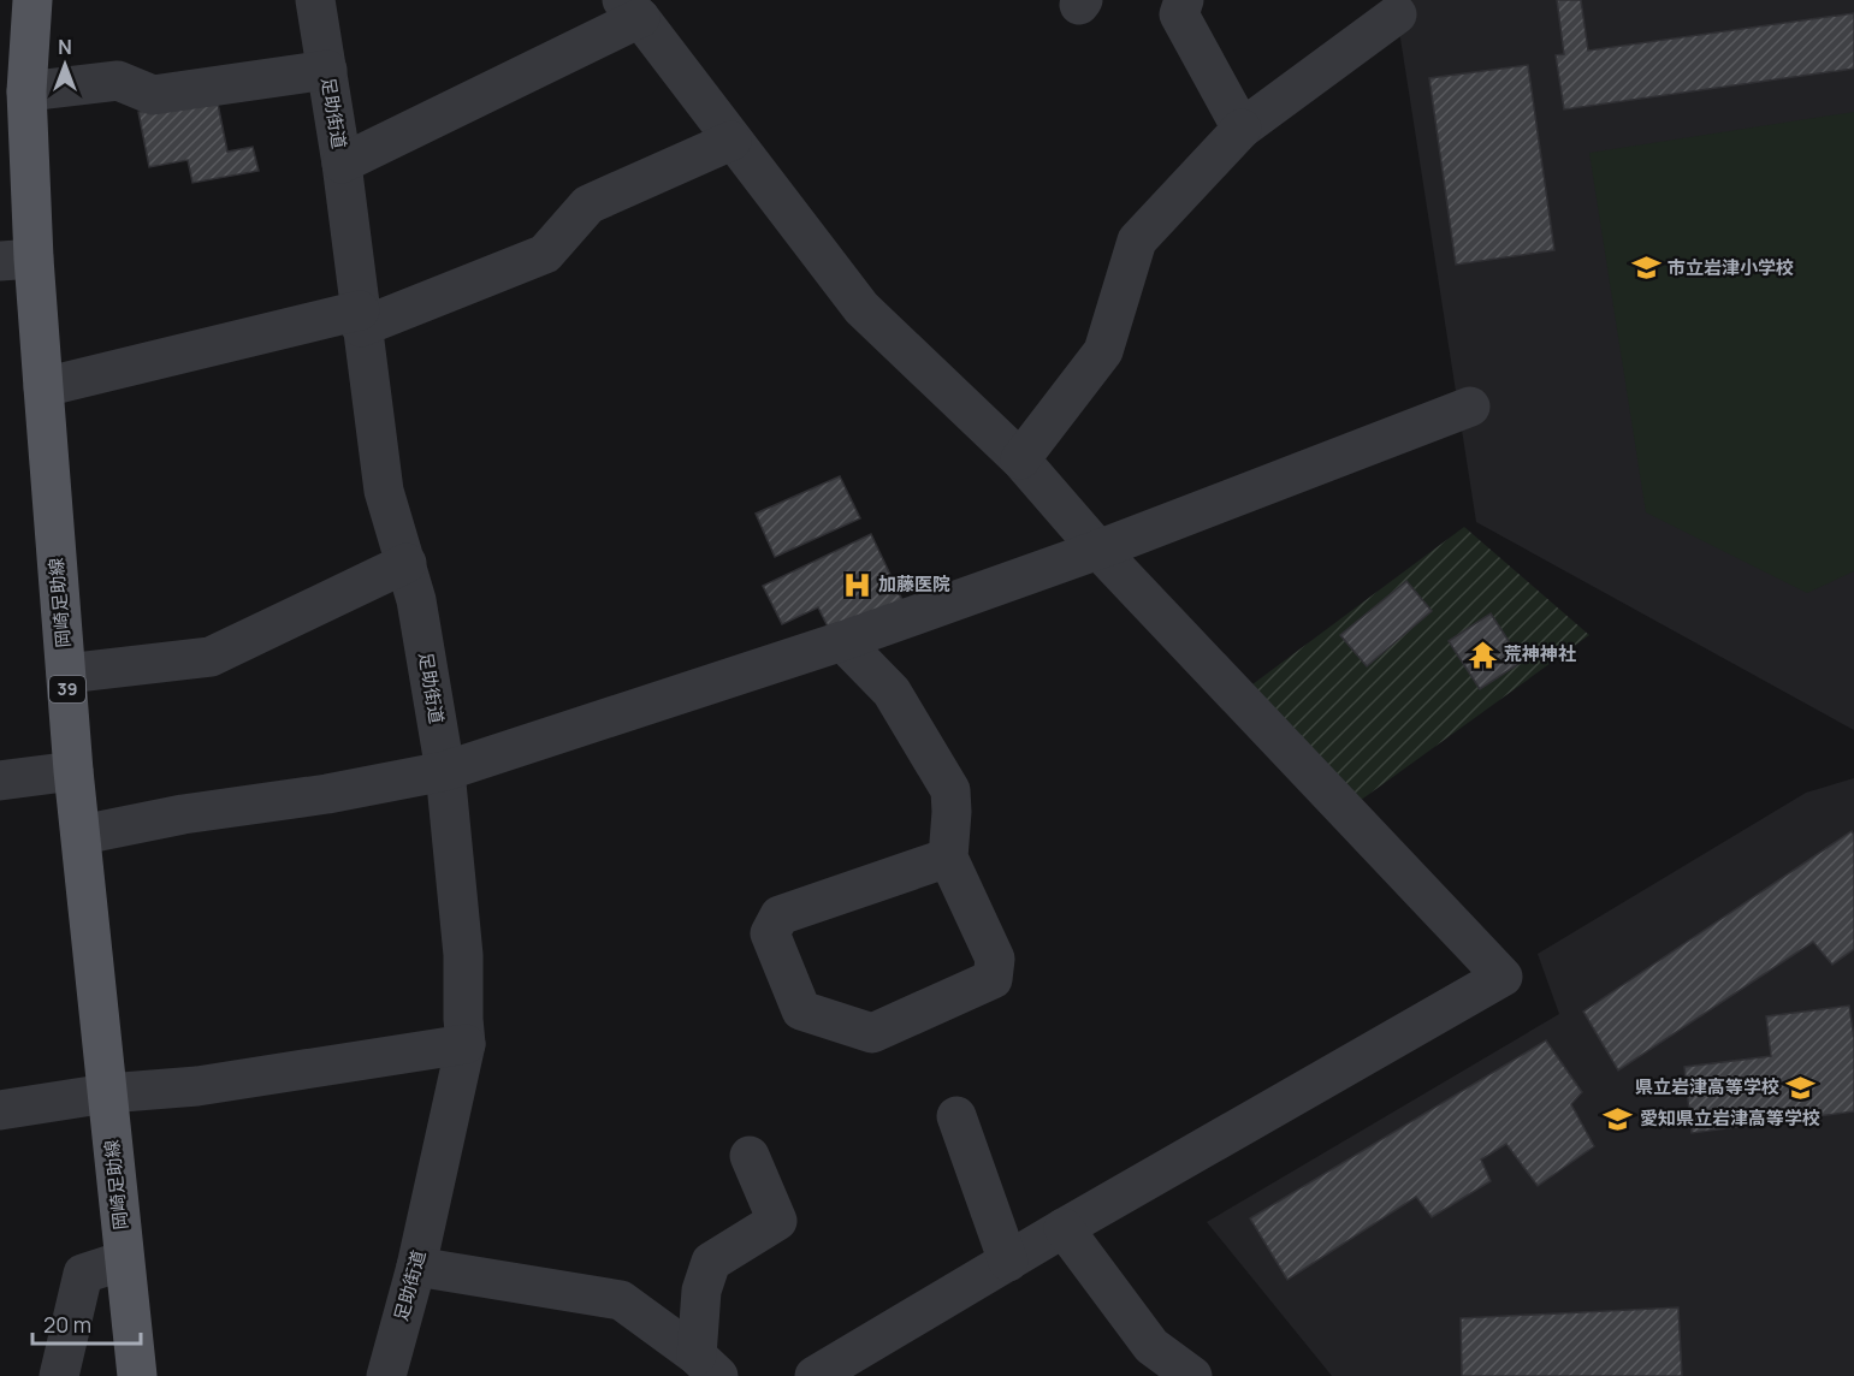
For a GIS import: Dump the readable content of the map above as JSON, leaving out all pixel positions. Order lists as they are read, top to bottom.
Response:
{
  "streets": {
    "main road": ["岡崎足助線", "39"],
    "street": ["足助街道"]
  },
  "places": {
    "school or university": ["市立岩津小学校", "県立岩津高等学校", "愛知県立岩津高等学校"],
    "hospital": ["加藤医院"],
    "temple": ["荒神神社"]
  },
  "scale_bar": "20 m",
  "north": "top"
}
